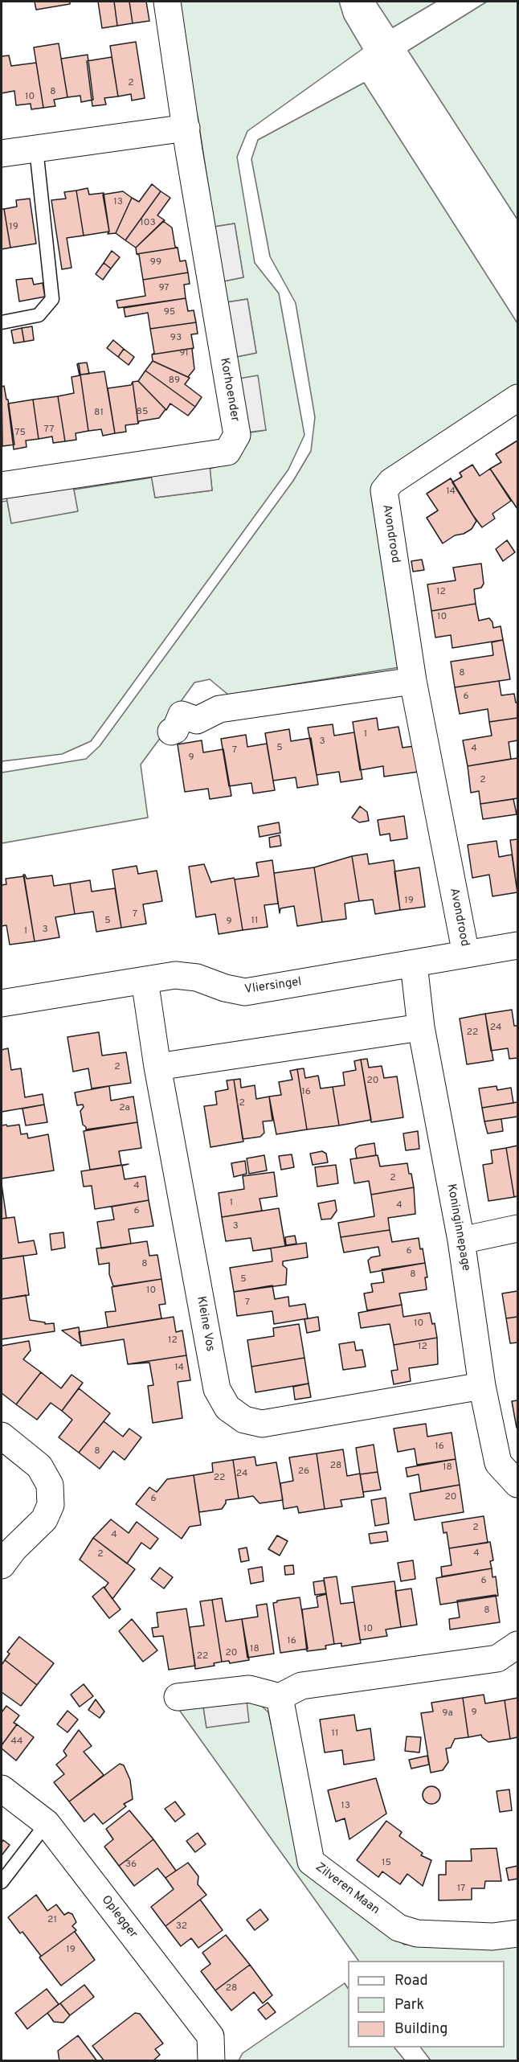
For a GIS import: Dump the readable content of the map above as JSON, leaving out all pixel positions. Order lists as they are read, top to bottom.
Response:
{
  "streets": {
    "street": [
      "Korhoender",
      "Avondrood",
      "Vliersingel",
      "Koninginnepage",
      "Kleine Vos",
      "Zilveren Maan",
      "Oplegger"
    ]
  },
  "crossings": [
    ["Avondrood", "Vliersingel"],
    ["Vliersingel", "Koninginnepage"],
    ["Vliersingel", "Kleine Vos"],
    ["Koninginnepage", "Kleine Vos"]
  ],
  "house_numbers": [
    "2",
    "8",
    "10",
    "13",
    "103",
    "19",
    "99",
    "97",
    "95",
    "93",
    "91",
    "89",
    "85",
    "81",
    "77",
    "75",
    "14",
    "12",
    "10",
    "8",
    "6",
    "1",
    "3",
    "5",
    "4",
    "7",
    "9",
    "2",
    "19",
    "7",
    "5",
    "11",
    "9",
    "3",
    "1",
    "24",
    "22",
    "2",
    "20",
    "16",
    "12",
    "2a",
    "2",
    "4",
    "1",
    "4",
    "6",
    "3",
    "6",
    "8",
    "8",
    "5",
    "10",
    "7",
    "10",
    "12",
    "12",
    "14",
    "16",
    "8",
    "28",
    "18",
    "26",
    "24",
    "22",
    "20",
    "6",
    "2",
    "4",
    "4",
    "2",
    "6",
    "8",
    "10",
    "16",
    "18",
    "20",
    "22",
    "9",
    "9a",
    "11",
    "44",
    "13",
    "15",
    "36",
    "17",
    "21",
    "32",
    "19",
    "28"
  ],
  "legend": ["Road", "Park", "Building"]
}
